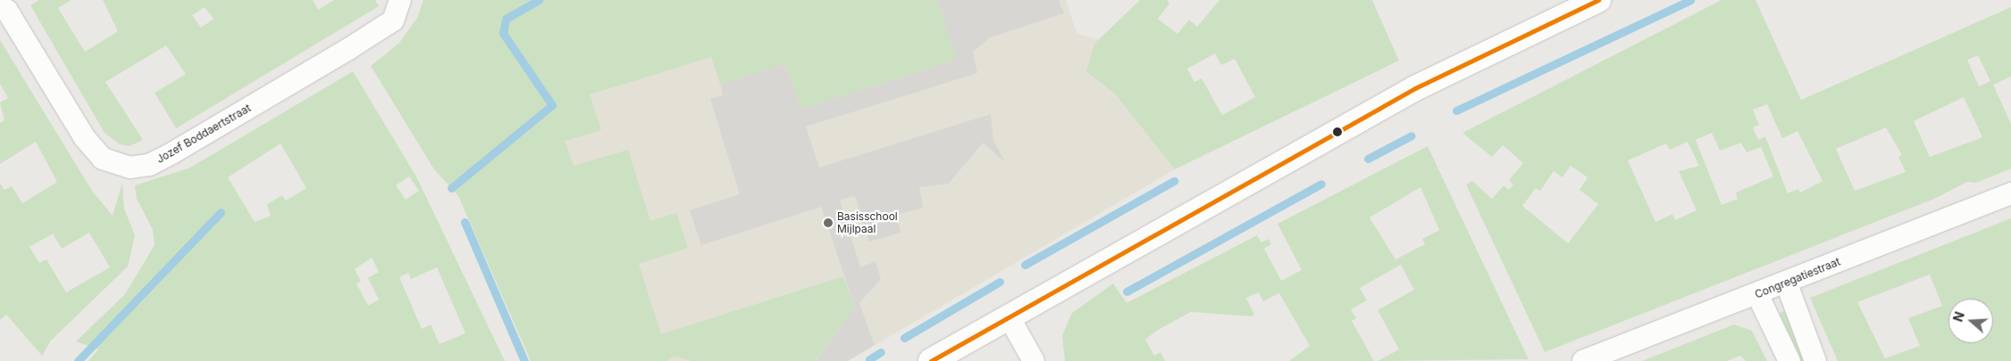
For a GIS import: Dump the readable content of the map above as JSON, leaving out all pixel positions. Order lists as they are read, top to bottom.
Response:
{
  "streets": {
    "street": ["Jozef Boddaertstraat", "Congregatiestraat"]
  },
  "places": ["Basisschool Mijlpaal"],
  "north": "left"
}
